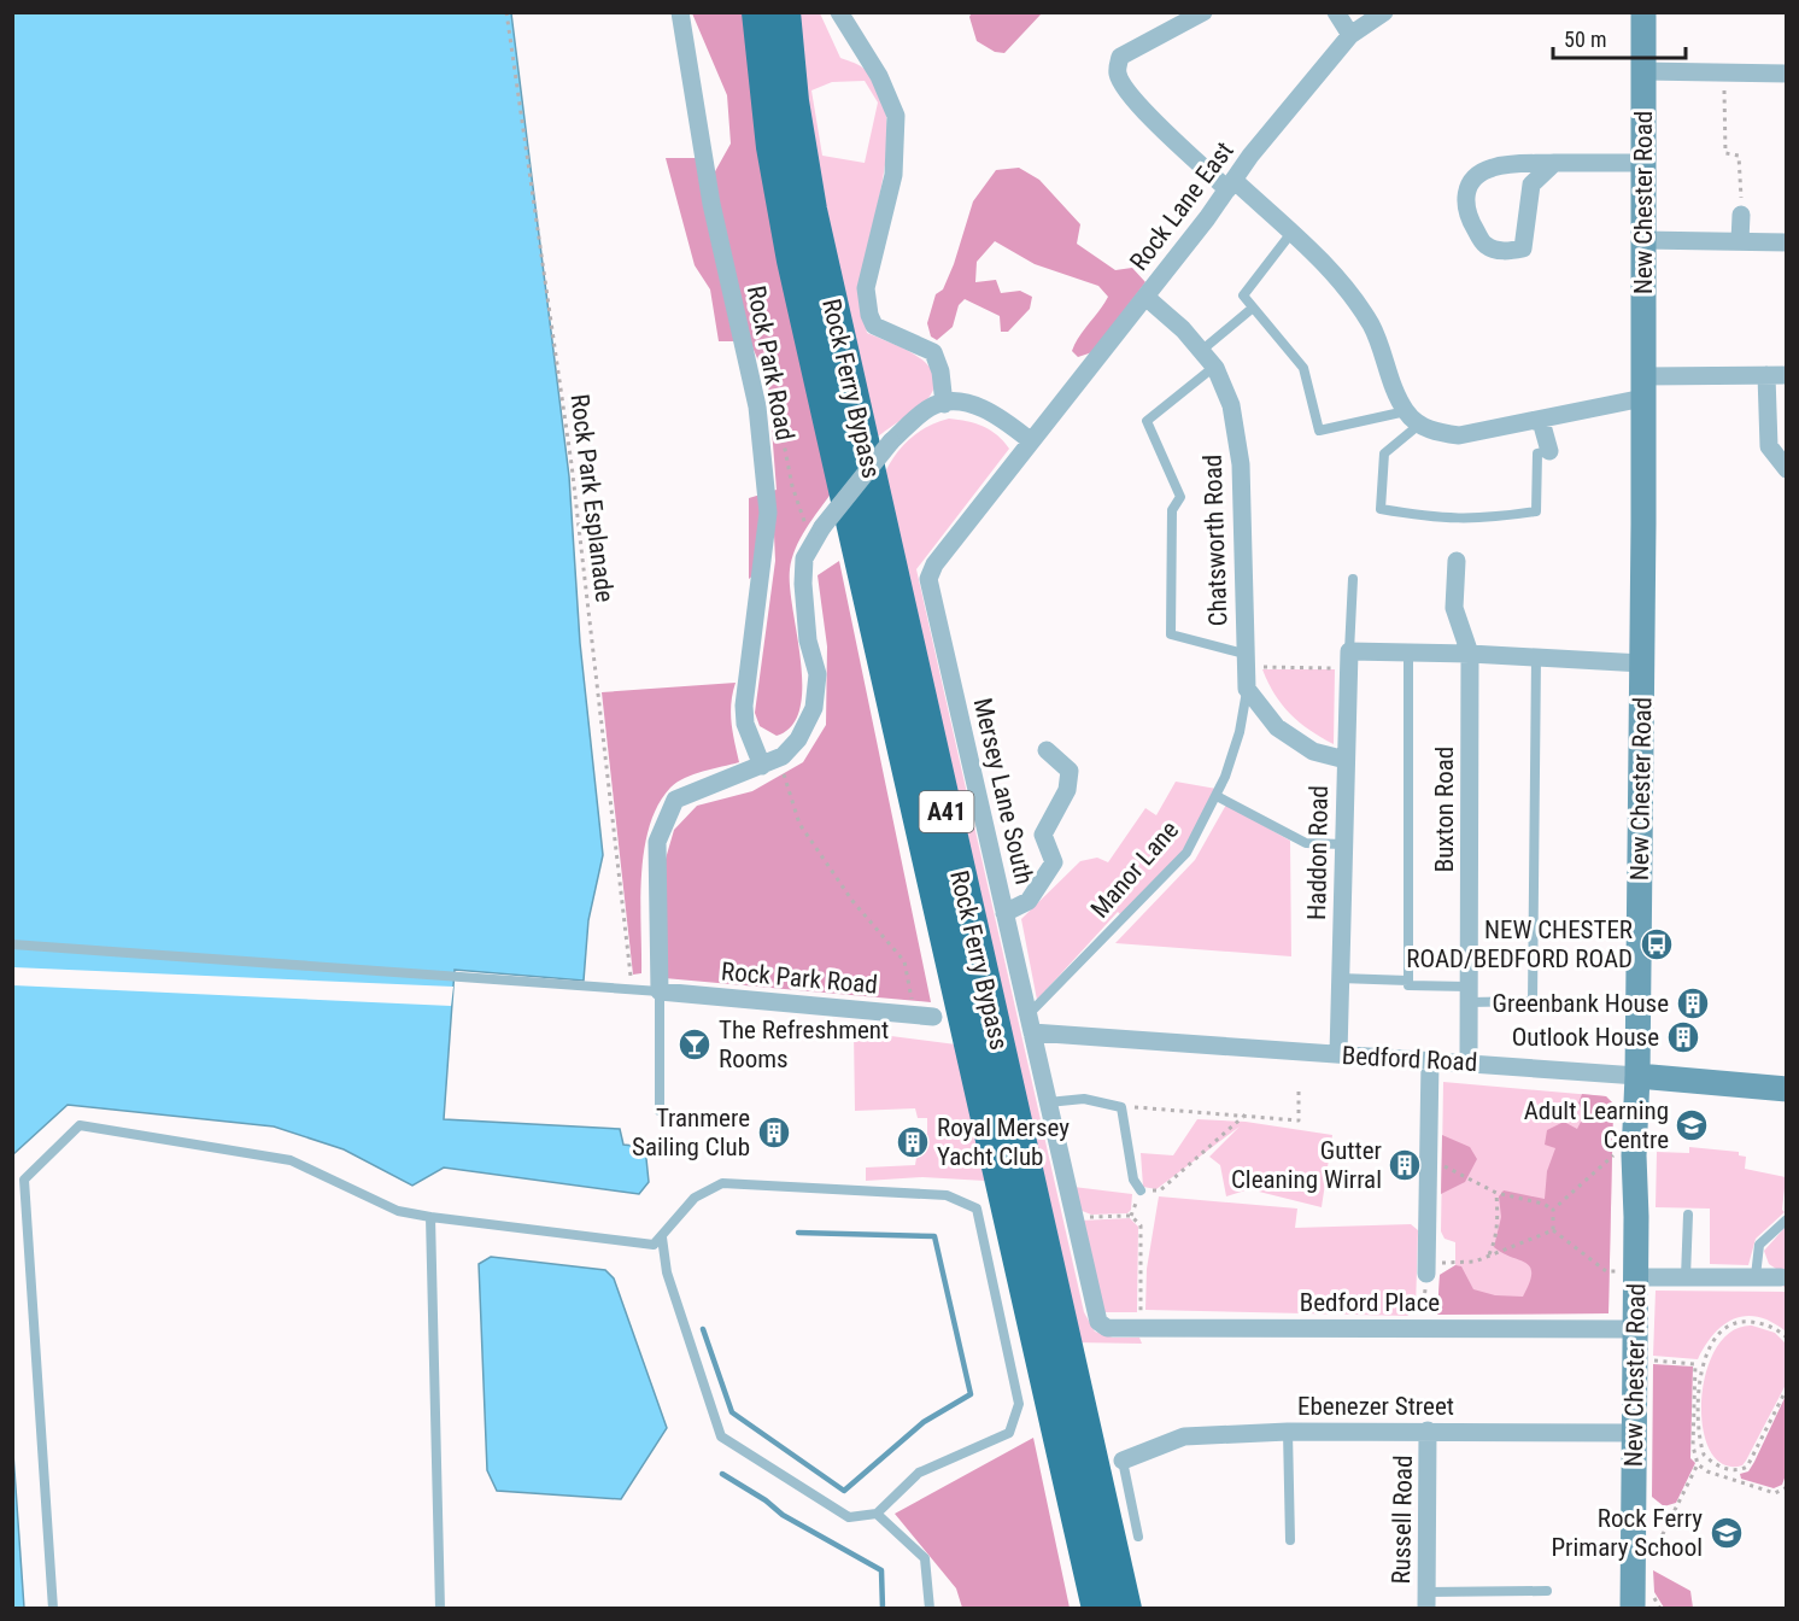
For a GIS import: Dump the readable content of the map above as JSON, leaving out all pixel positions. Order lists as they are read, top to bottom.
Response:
{
  "streets": {
    "highway": ["Rock Ferry Bypass", "A41"],
    "main road": ["New Chester Road", "Bedford Road"],
    "street": [
      "Rock Lane East",
      "Rock Park Road",
      "Chatsworth Road",
      "Mersey Lane South",
      "Buxton Road",
      "Haddon Road",
      "Bedford Place",
      "Ebenezer Street",
      "Russell Road"
    ],
    "lane": ["Manor Lane"],
    "path": ["Rock Park Esplanade"]
  },
  "crossings": [
    ["New Chester Road", "Bedford Road"],
    ["New Chester Road", "Bedford Place"],
    ["New Chester Road", "Ebenezer Street"],
    ["Rock Lane East", "Chatsworth Road"],
    ["Rock Lane East", "Mersey Lane South"],
    ["Chatsworth Road", "Manor Lane"],
    ["Mersey Lane South", "Manor Lane"],
    ["Mersey Lane South", "Bedford Road"],
    ["Mersey Lane South", "Bedford Place"],
    ["Buxton Road", "Bedford Road"],
    ["Haddon Road", "Bedford Road"],
    ["Manor Lane", "Bedford Road"],
    ["Ebenezer Street", "Russell Road"]
  ],
  "places": {
    "bus stop": ["NEW CHESTER ROAD/BEDFORD ROAD"],
    "building": [
      "Greenbank House",
      "Outlook House",
      "Tranmere Sailing Club",
      "Royal Mersey Yacht Club",
      "Gutter Cleaning Wirral"
    ],
    "bar": ["The Refreshment Rooms"],
    "school or university": ["Adult Learning Centre", "Rock Ferry Primary School"]
  },
  "scale_bar": "50 m"
}
